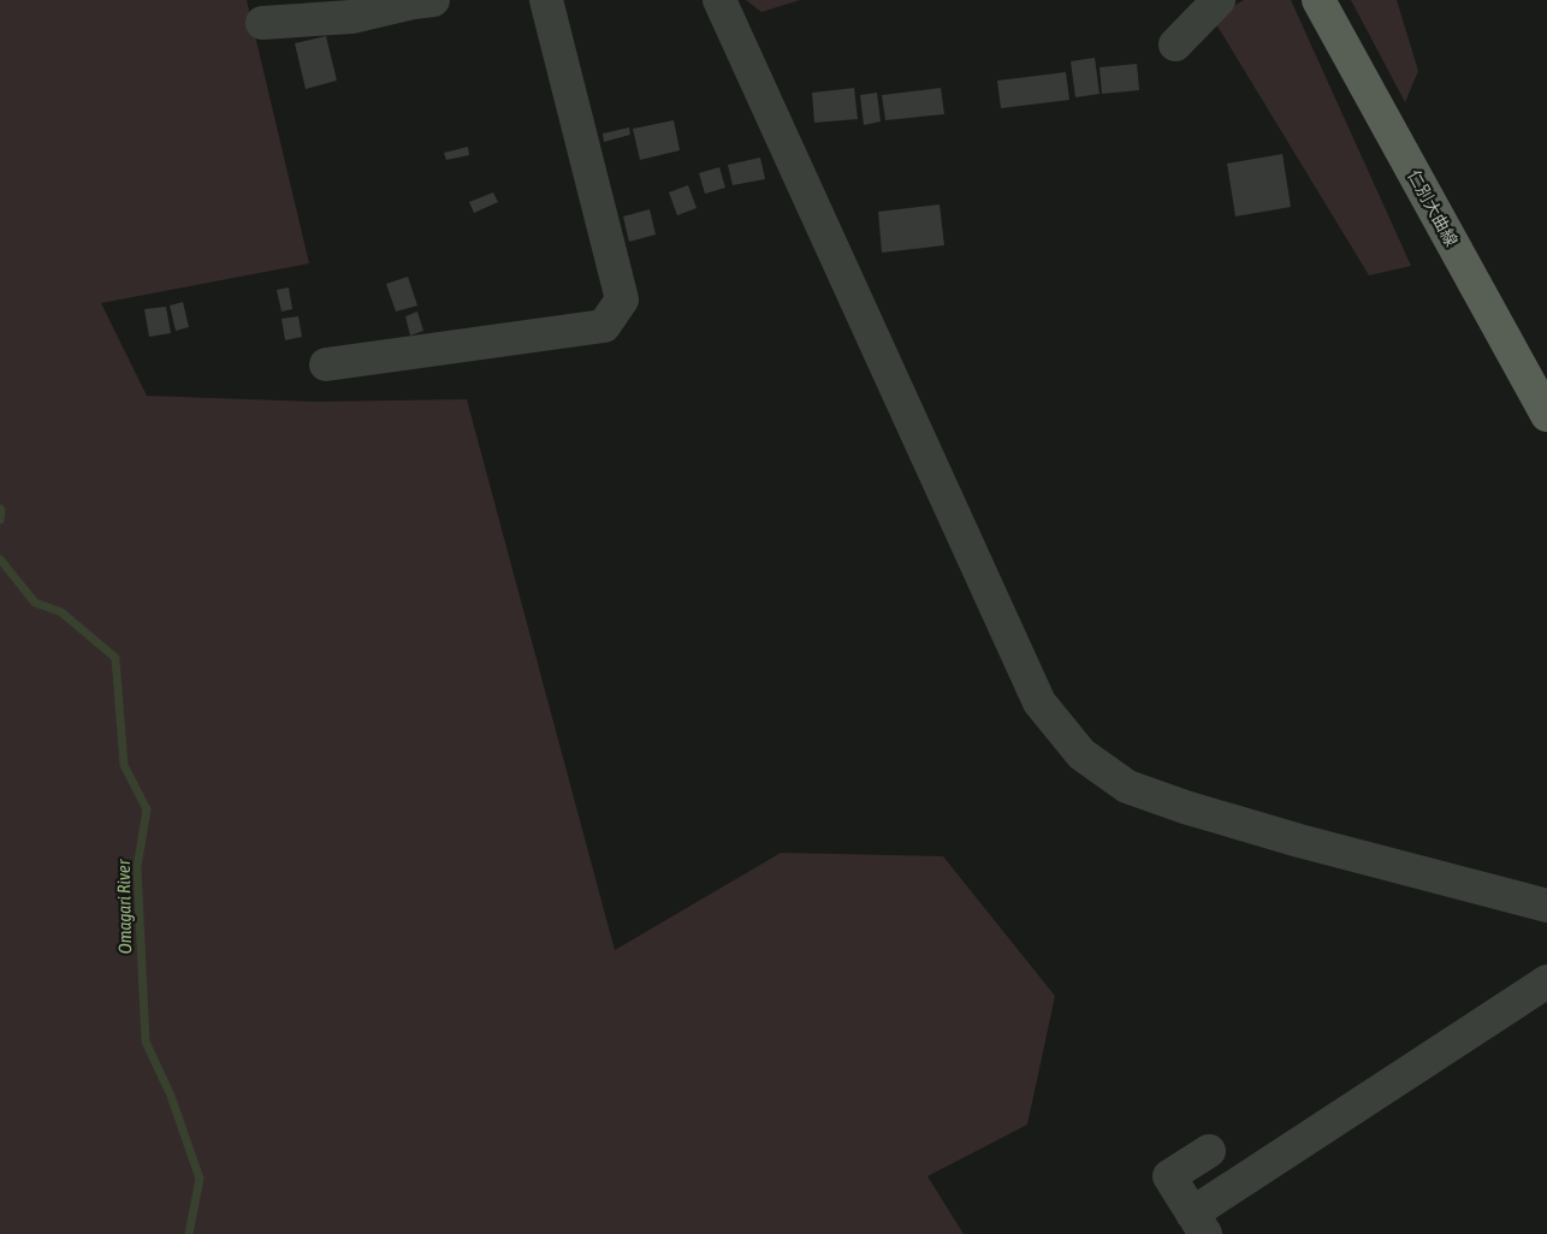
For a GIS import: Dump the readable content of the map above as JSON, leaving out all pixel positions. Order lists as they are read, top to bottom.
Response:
{
  "streets": {
    "main road": ["仁別大曲線"]
  },
  "water": ["Omagari River"]
}
